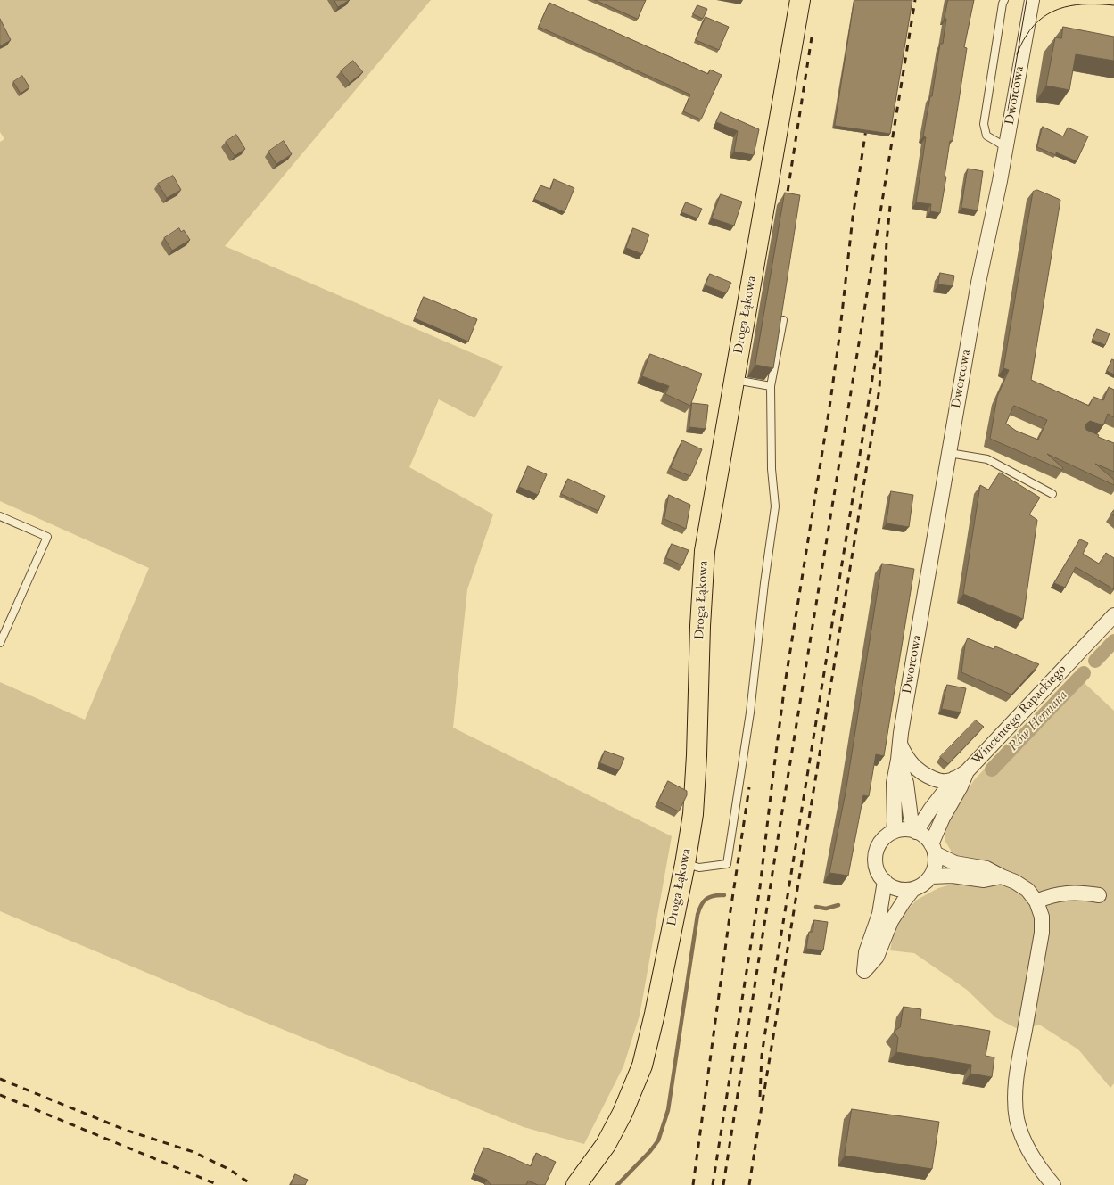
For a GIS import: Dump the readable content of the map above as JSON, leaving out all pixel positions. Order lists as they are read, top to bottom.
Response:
{
  "streets": {
    "main road": ["Droga Łąkowa"],
    "street": ["Dworcowa", "Wincentego Rapackiego"]
  },
  "crossings": [
    ["Dworcowa", "Wincentego Rapackiego"]
  ],
  "water": ["Rów Hermana"]
}
